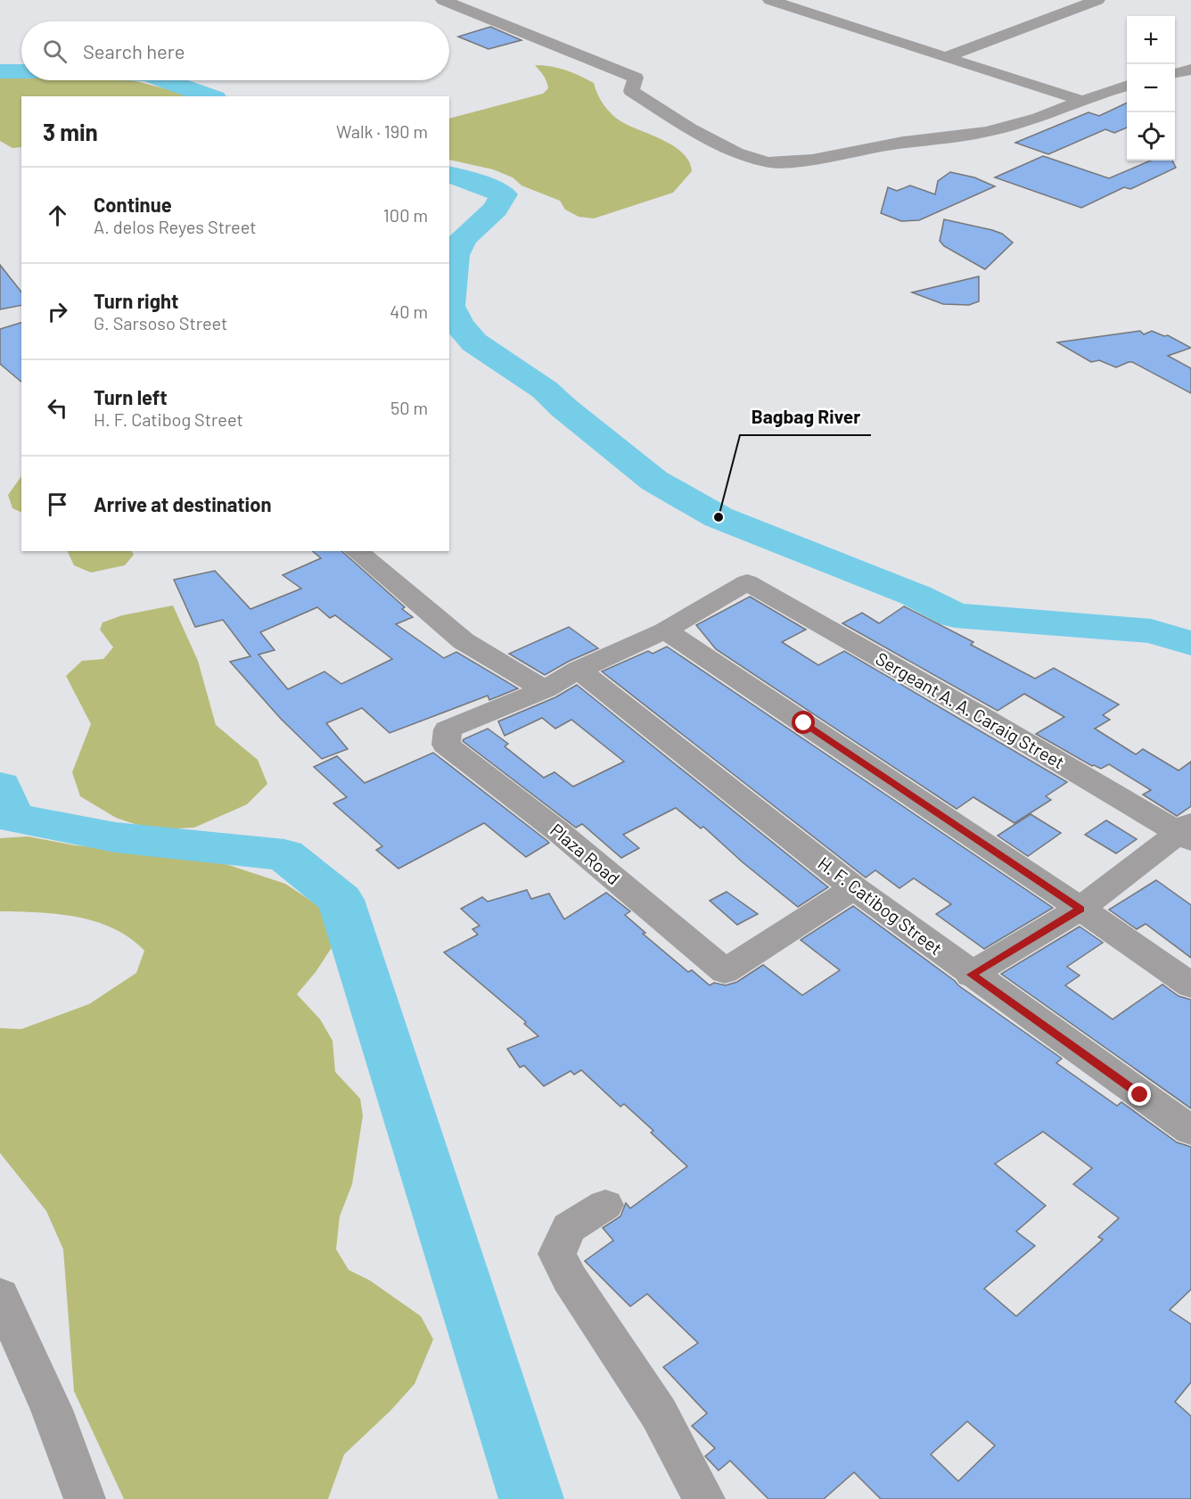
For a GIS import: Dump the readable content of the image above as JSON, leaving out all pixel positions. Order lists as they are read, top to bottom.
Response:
{
  "streets": {
    "street": ["Sergeant A. A. Caraig Street", "Plaza Road", "H. F. Catibog Street"]
  },
  "crossings": [
    ["Sergeant A. A. Caraig Street", "Plaza Road"],
    ["Plaza Road", "H. F. Catibog Street"]
  ],
  "places": ["Bagbag River"],
  "page": {
    "map_buttons": ["+", "−"],
    "search": "Search here",
    "heading": ["3 min", "Walk · 190 m"],
    "list": [
      ["Continue", "A. delos Reyes Street", "100 m"],
      ["Turn right", "G. Sarsoso Street", "40 m"],
      ["Turn left", "H. F. Catibog Street", "50 m"],
      "Arrive at destination"
    ]
  }
}
